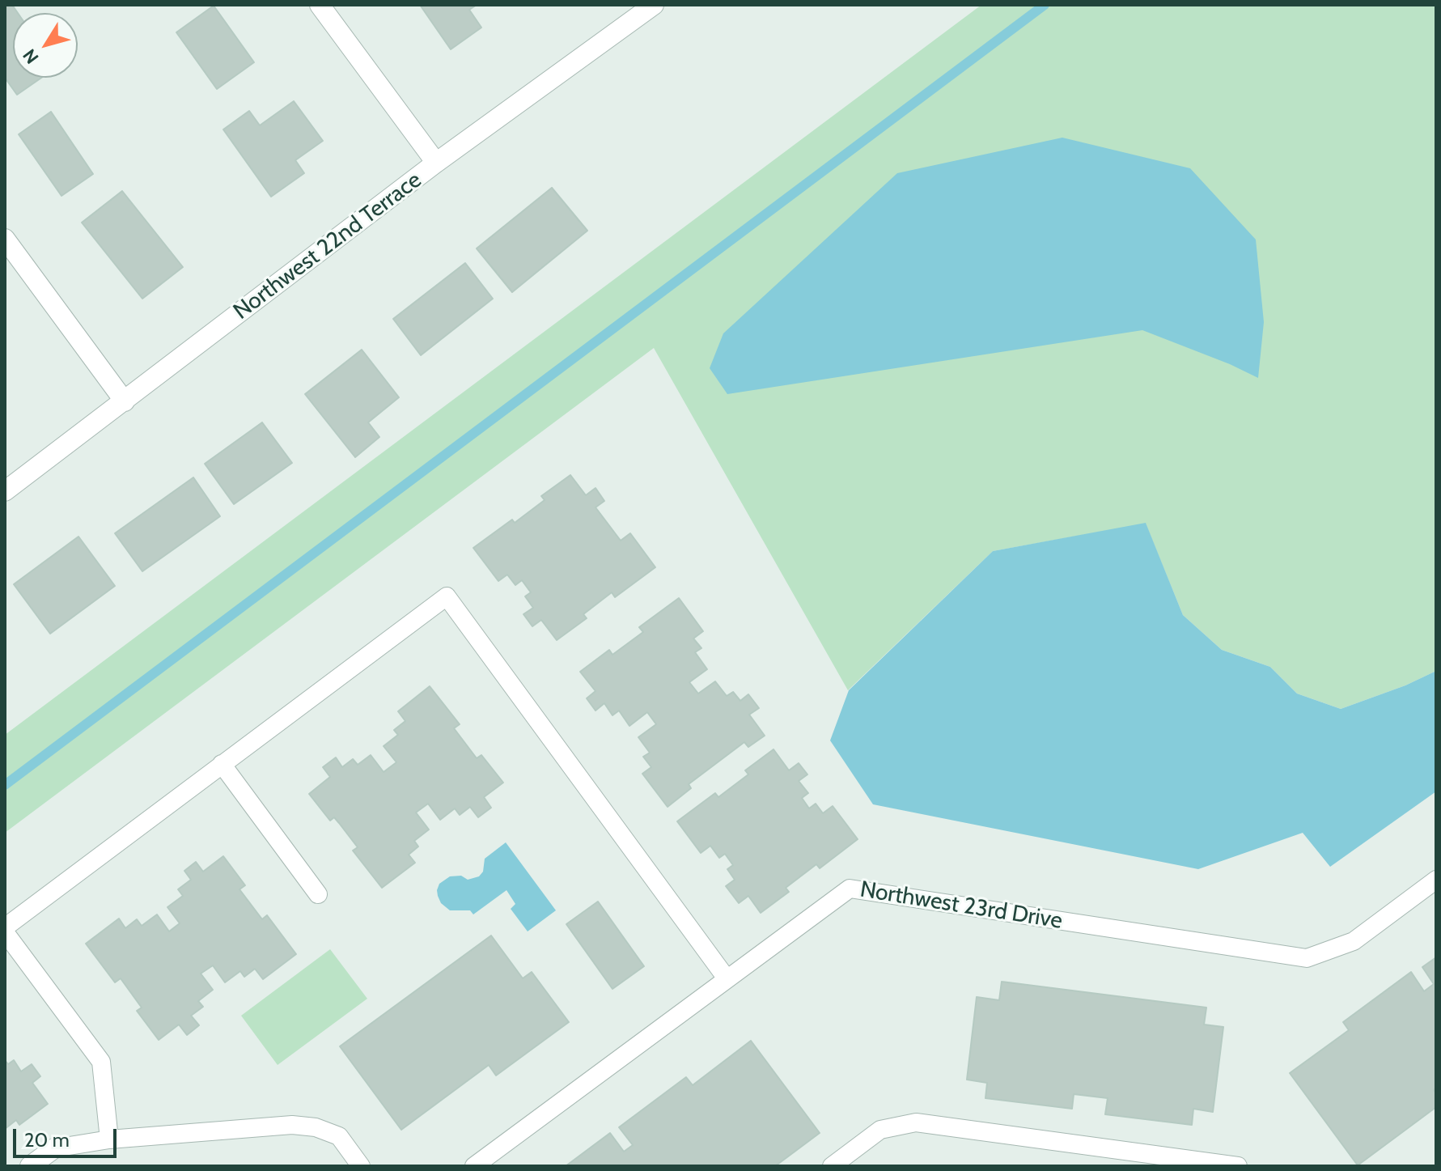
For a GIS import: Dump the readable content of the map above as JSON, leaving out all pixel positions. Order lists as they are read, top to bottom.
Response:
{
  "streets": {
    "street": ["Northwest 22nd Terrace"],
    "lane": ["Northwest 23rd Drive"]
  },
  "scale_bar": "20 m",
  "north": "bottom left"
}
